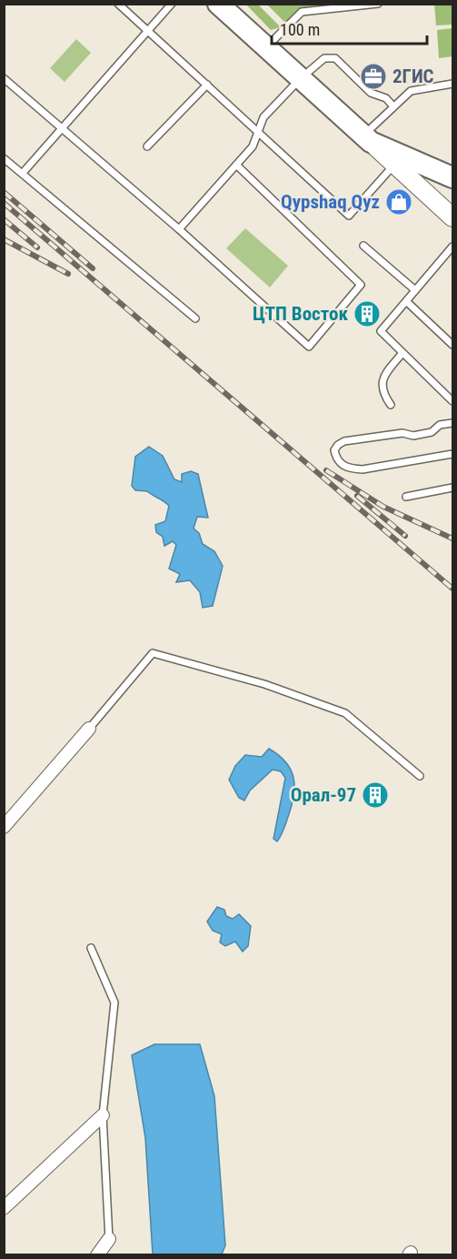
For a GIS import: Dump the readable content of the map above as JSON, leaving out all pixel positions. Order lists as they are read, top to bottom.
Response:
{
  "places": {
    "office": ["2ГИС"],
    "shop": ["Qypshaq Qyz"],
    "building": ["ЦТП Восток", "Орал-97"]
  },
  "scale_bar": "100 m"
}
